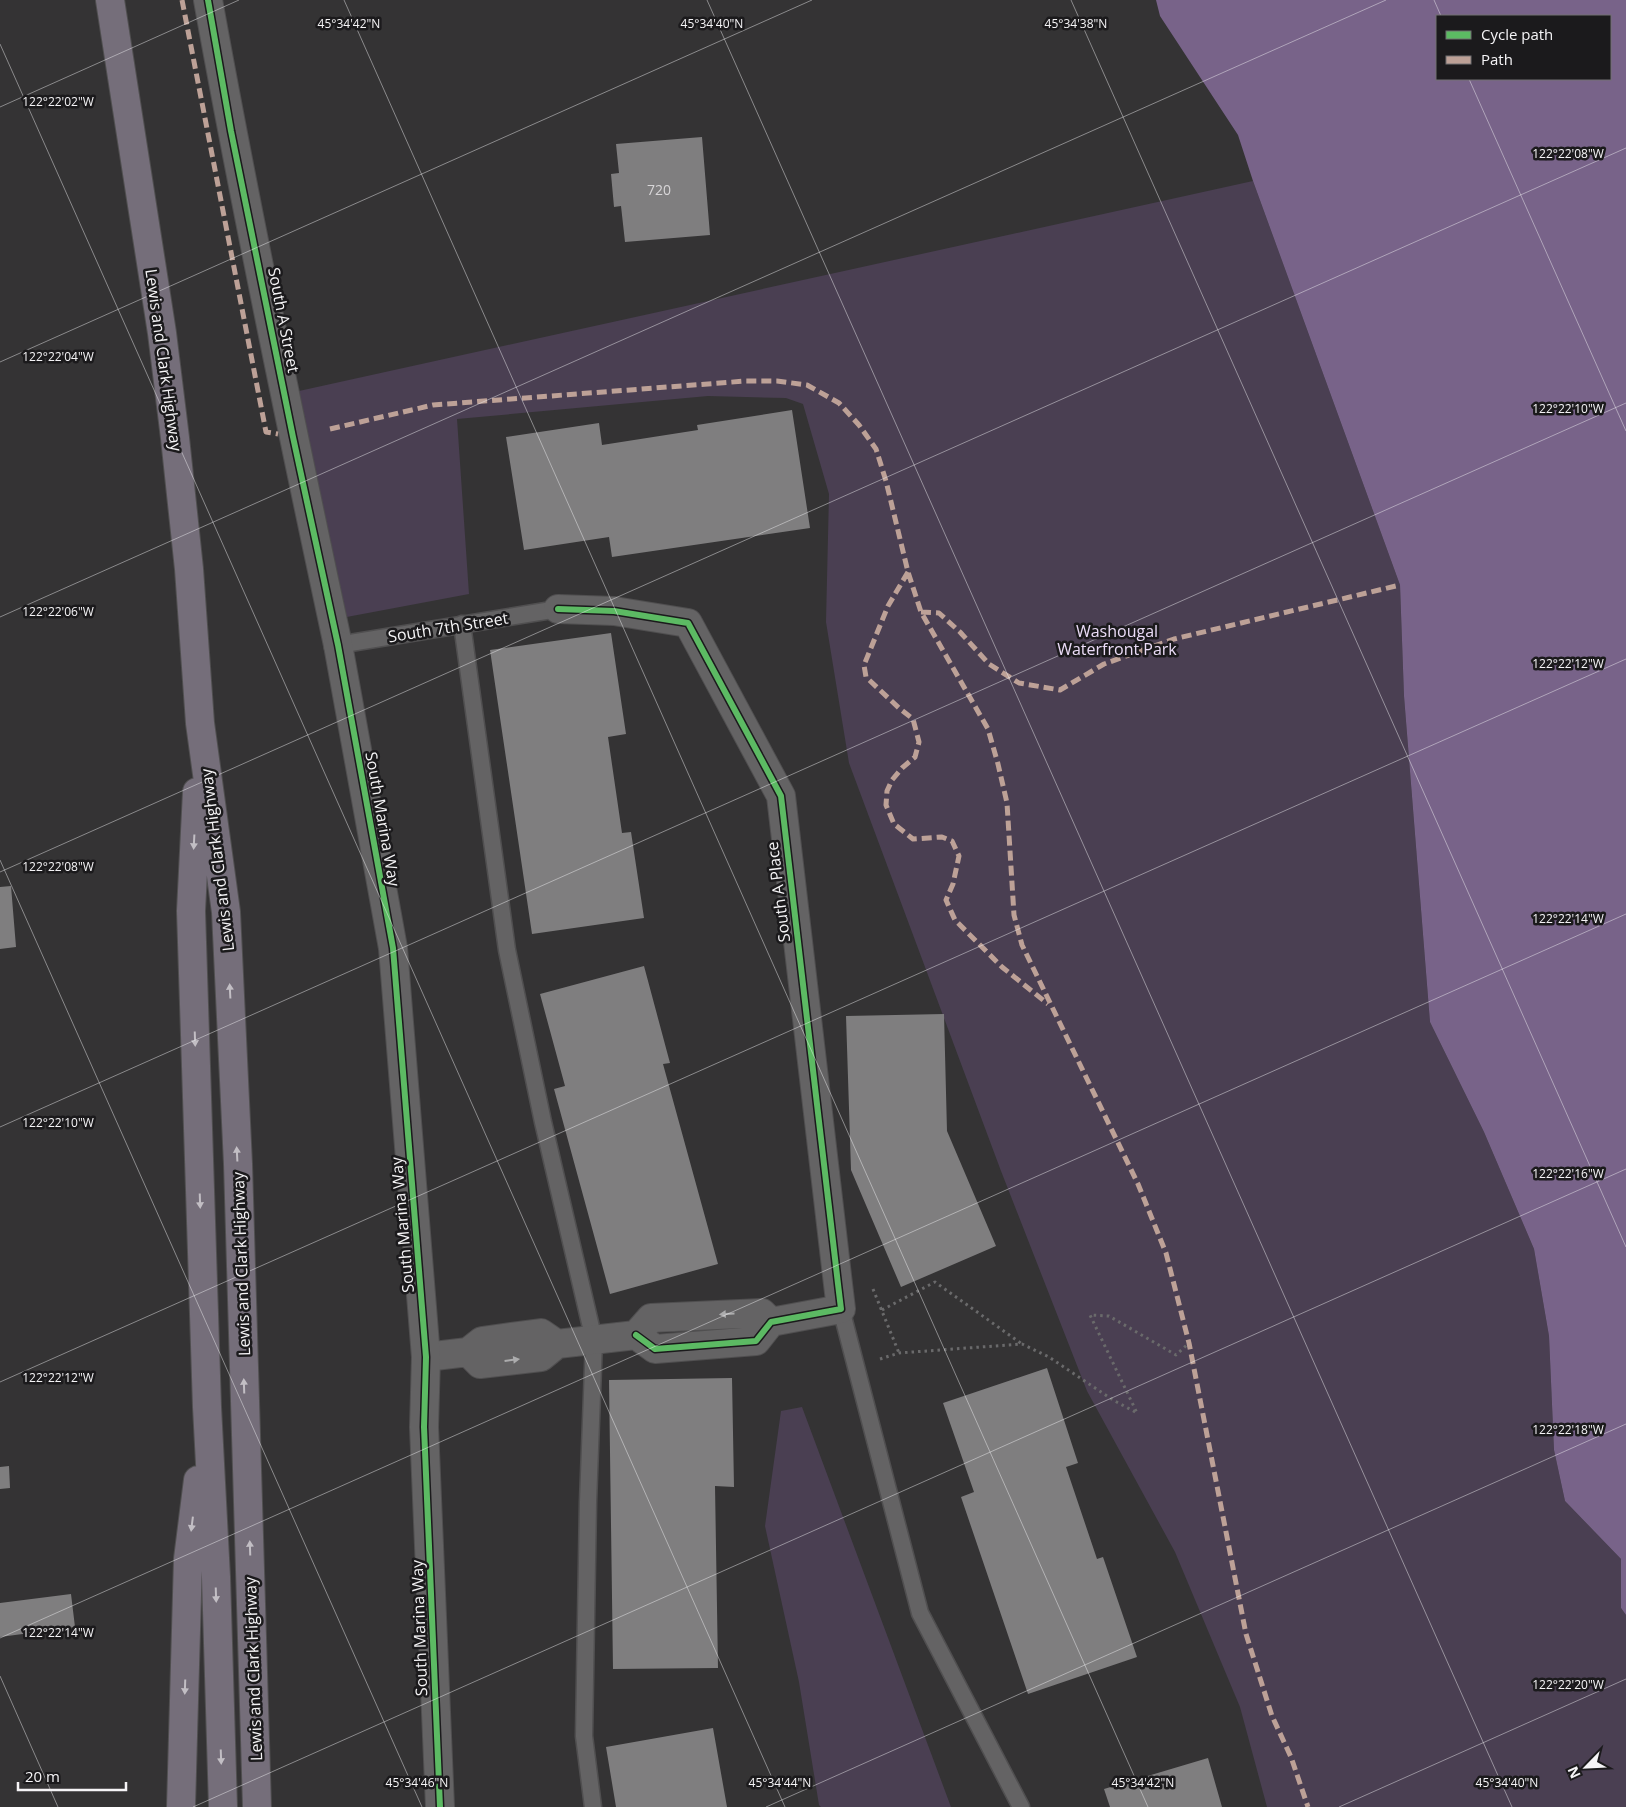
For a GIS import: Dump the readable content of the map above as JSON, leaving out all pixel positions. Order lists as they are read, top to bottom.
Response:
{
  "streets": {
    "highway": ["Lewis and Clark Highway"],
    "street": ["South A Street", "South Marina Way", "South A Place"],
    "lane": ["South 7th Street"]
  },
  "crossings": [
    ["South A Street", "South 7th Street"],
    ["South A Street", "South Marina Way"],
    ["South 7th Street", "South Marina Way"],
    ["South 7th Street", "South A Place"]
  ],
  "parks": ["Washougal Waterfront Park"],
  "house_numbers": ["720"],
  "legend": ["Cycle path", "Path"],
  "scale_bar": "20 m",
  "north": "bottom left",
  "coordinates": [
    "45°34'42\"N",
    "45°34'40\"N",
    "45°34'38\"N",
    "122°22'02\"W",
    "122°22'08\"W",
    "122°22'04\"W",
    "122°22'10\"W",
    "122°22'06\"W",
    "122°22'12\"W",
    "122°22'14\"W",
    "122°22'16\"W",
    "122°22'18\"W",
    "122°22'20\"W",
    "45°34'46\"N",
    "45°34'44\"N"
  ]
}
